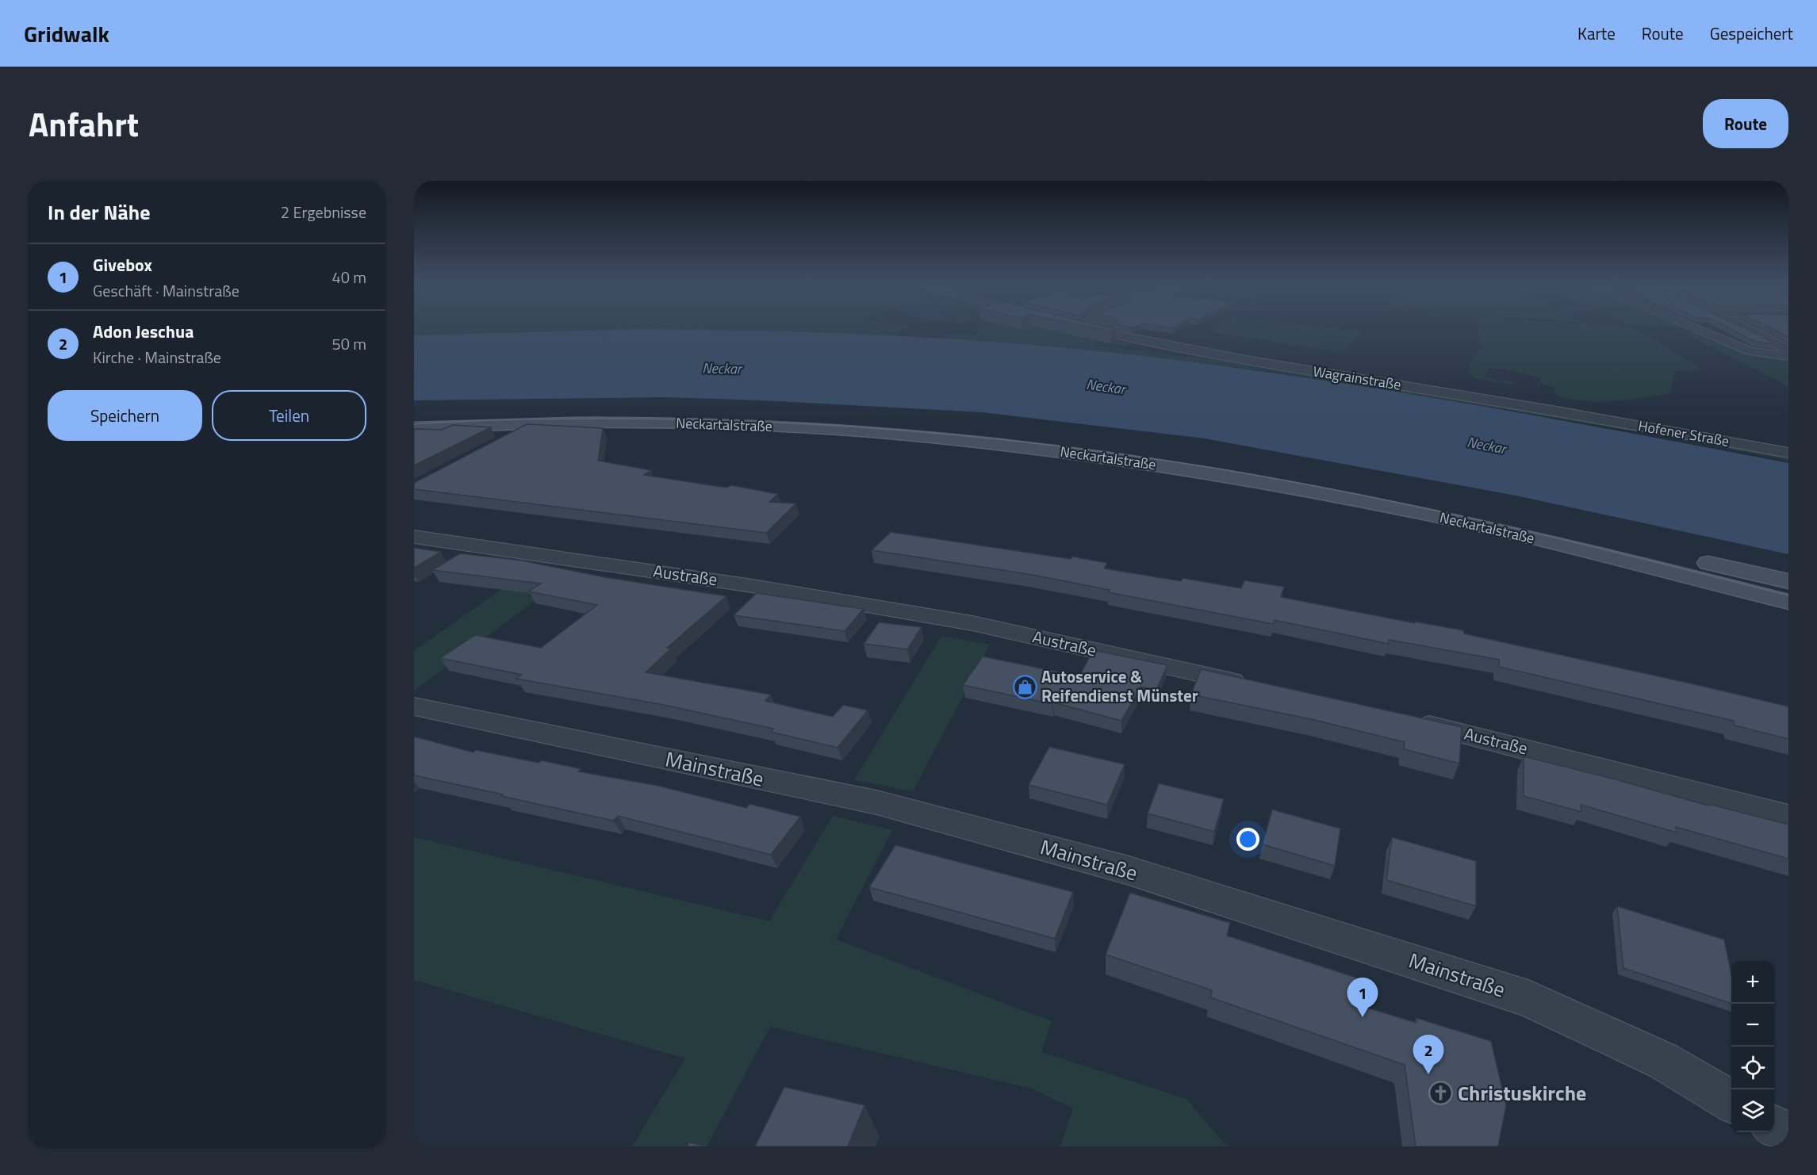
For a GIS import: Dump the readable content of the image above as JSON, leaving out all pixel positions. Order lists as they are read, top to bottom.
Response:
{
  "streets": {
    "main road": ["Neckartalstraße"],
    "street": [
      "Wagrainstraße",
      "Hofener Straße",
      "Austraße",
      "Mainstraße"
    ]
  },
  "crossings": [
    ["Wagrainstraße", "Hofener Straße"]
  ],
  "water": ["Neckar"],
  "places": {
    "shop": ["Autoservice & Reifendienst Münster"],
    "church": ["Christuskirche"]
  },
  "page": {
    "header": "Gridwalk",
    "nav": ["Karte", "Route", "Gespeichert"],
    "title": "Anfahrt",
    "buttons": [
      "Route",
      ["Speichern", "Teilen"]
    ],
    "heading": ["In der Nähe", "2 Ergebnisse"],
    "list": [
      {
        "mark": "1",
        "name": "Givebox",
        "note": "Geschäft · Mainstraße",
        "value": "40 m"
      },
      {
        "mark": "2",
        "name": "Adon Jeschua",
        "note": "Kirche · Mainstraße",
        "value": "50 m"
      }
    ],
    "map_buttons": ["+", "−"],
    "pins": ["1", "2"]
  }
}
